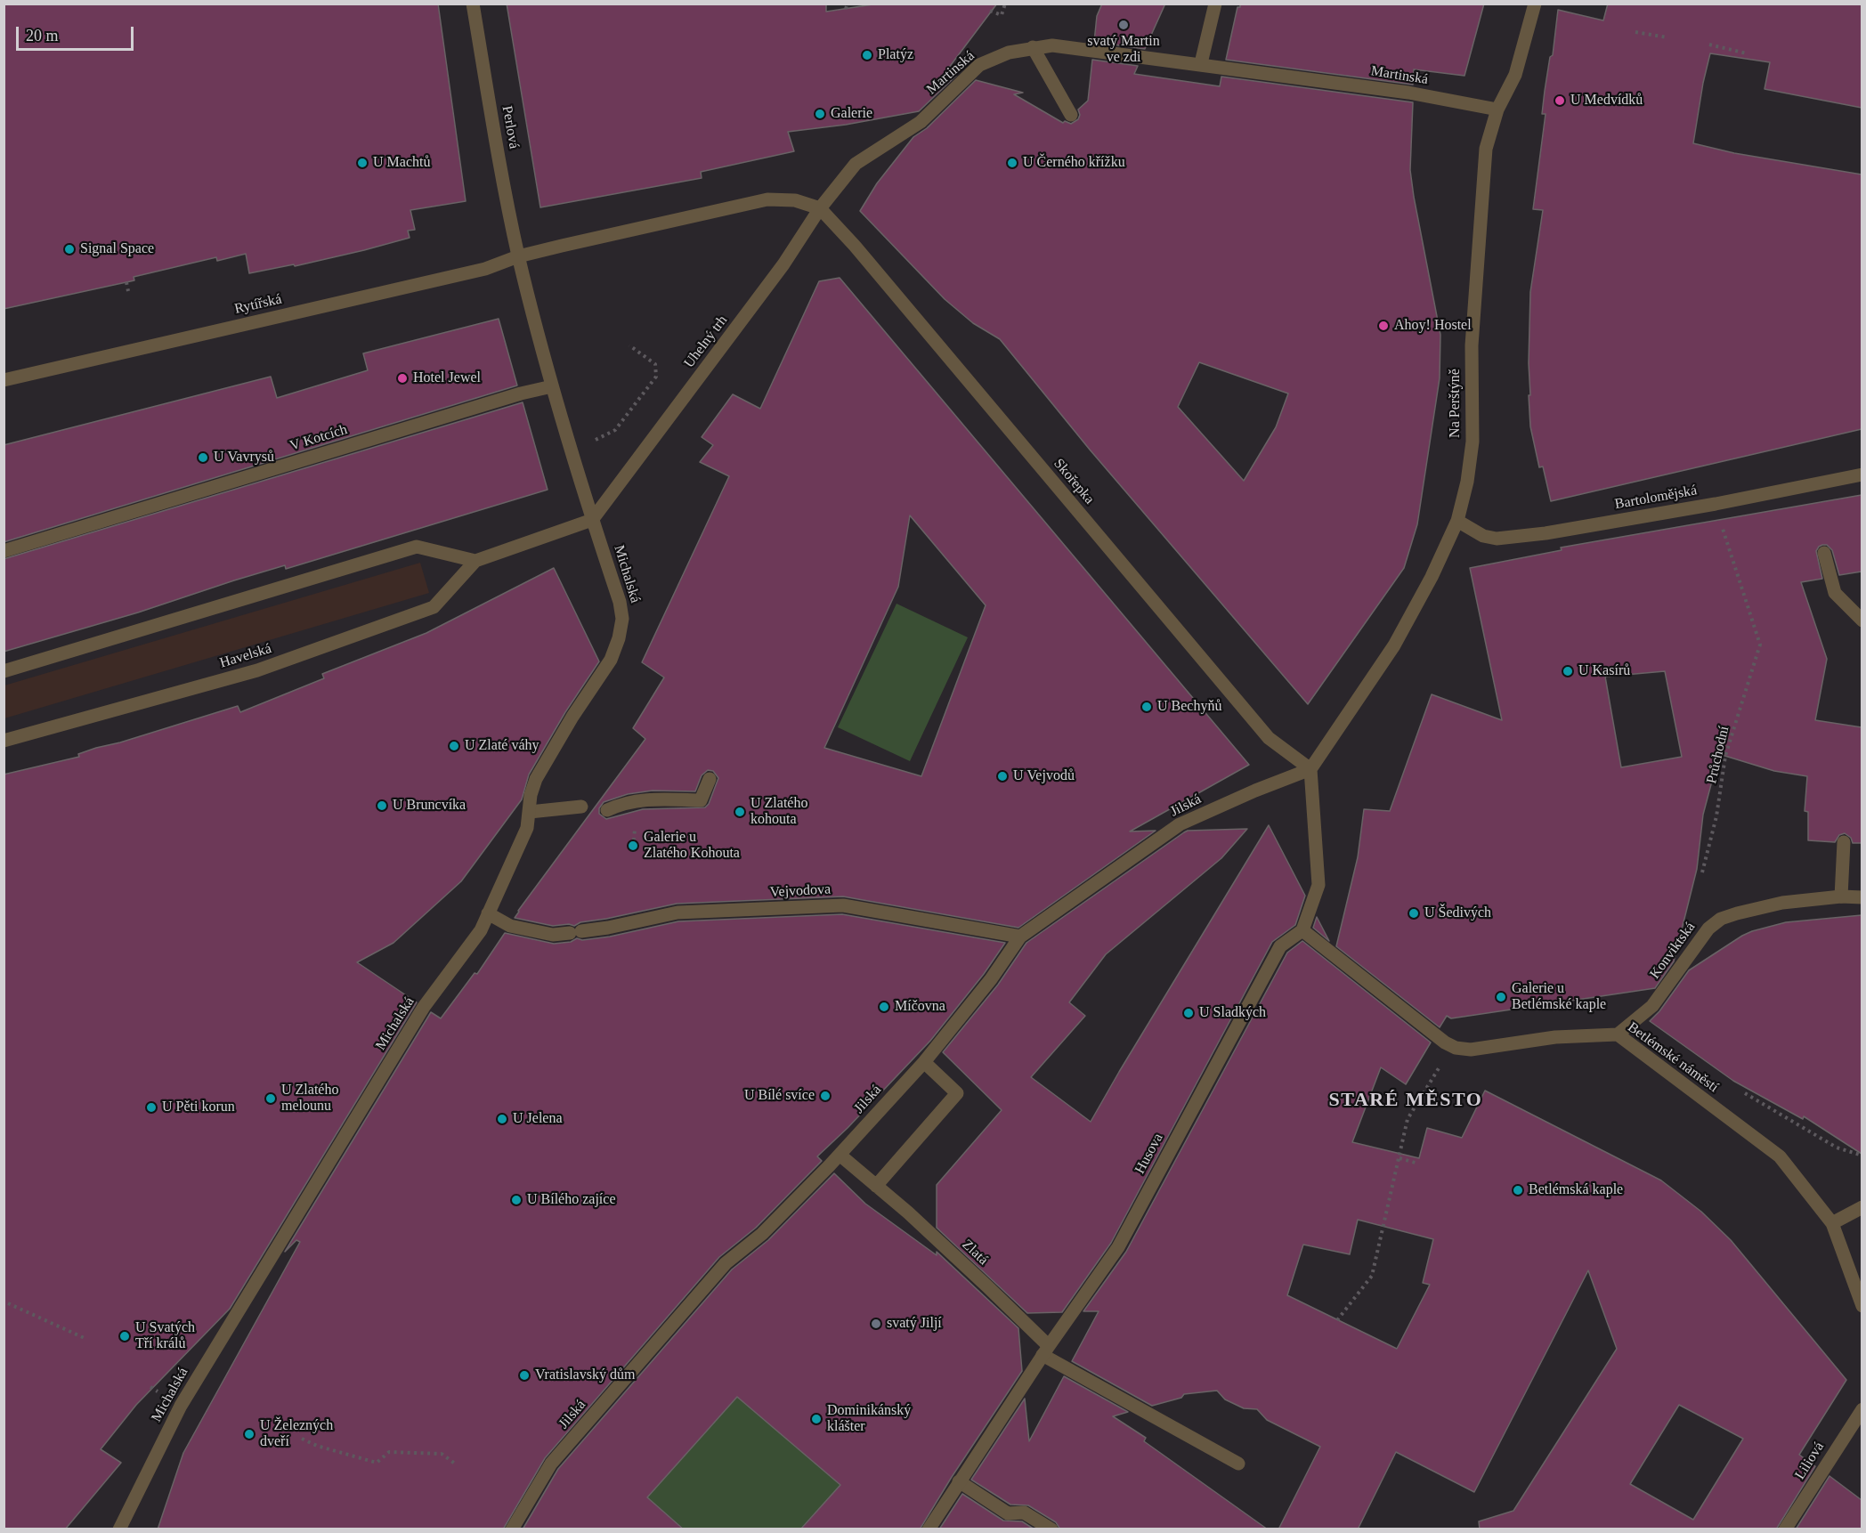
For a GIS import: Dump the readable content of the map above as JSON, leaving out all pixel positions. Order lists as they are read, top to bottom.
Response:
{
  "streets": {
    "street": [
      "Martinská",
      "Perlová",
      "Rytířská",
      "Uhelný trh",
      "Na Perštýně",
      "V Kotcích",
      "Skořepka",
      "Bartolomějská",
      "Michalská",
      "Havelská",
      "Jilská",
      "Vejvodova",
      "Konviktská",
      "Betlémské náměstí",
      "Husova",
      "Zlatá",
      "Liliová"
    ],
    "path": ["Průchodní"]
  },
  "crossings": [
    ["Martinská", "Uhelný trh"],
    ["Martinská", "Na Perštýně"],
    ["Martinská", "Skořepka"],
    ["Perlová", "Rytířská"],
    ["Uhelný trh", "Skořepka"],
    ["Uhelný trh", "Michalská"],
    ["Uhelný trh", "Havelská"],
    ["Na Perštýně", "Skořepka"],
    ["Na Perštýně", "Bartolomějská"],
    ["Na Perštýně", "Jilská"],
    ["Skořepka", "Jilská"],
    ["Bartolomějská", "Průchodní"],
    ["Michalská", "Havelská"],
    ["Michalská", "Vejvodova"],
    ["Jilská", "Vejvodova"],
    ["Jilská", "Zlatá"],
    ["Konviktská", "Betlémské náměstí"],
    ["Betlémské náměstí", "Husova"],
    ["Husova", "Zlatá"]
  ],
  "districts": ["STARÉ MĚSTO"],
  "places": [
    "svatý Martin ve zdi",
    "Platýz",
    "U Medvídků",
    "Galerie",
    "U Machtů",
    "U Černého křížku",
    "Signal Space",
    "Ahoy! Hostel",
    "Hotel Jewel",
    "U Vavrysů",
    "U Kasírů",
    "U Bechyňů",
    "U Zlaté váhy",
    "U Vejvodů",
    "U Bruncvíka",
    "U Zlatého kohouta",
    "Galerie u Zlatého Kohouta",
    "U Šedivých",
    "Galerie u Betlémské kaple",
    "Míčovna",
    "U Sladkých",
    "U Bílé svíce",
    "U Zlatého melounu",
    "U Pěti korun",
    "U Jelena",
    "Betlémská kaple",
    "U Bílého zajíce",
    "svatý Jiljí",
    "U Svatých Tří králů",
    "Vratislavský dům",
    "Dominikánský klášter",
    "U Železných dveří"
  ],
  "scale_bar": "20 m"
}
